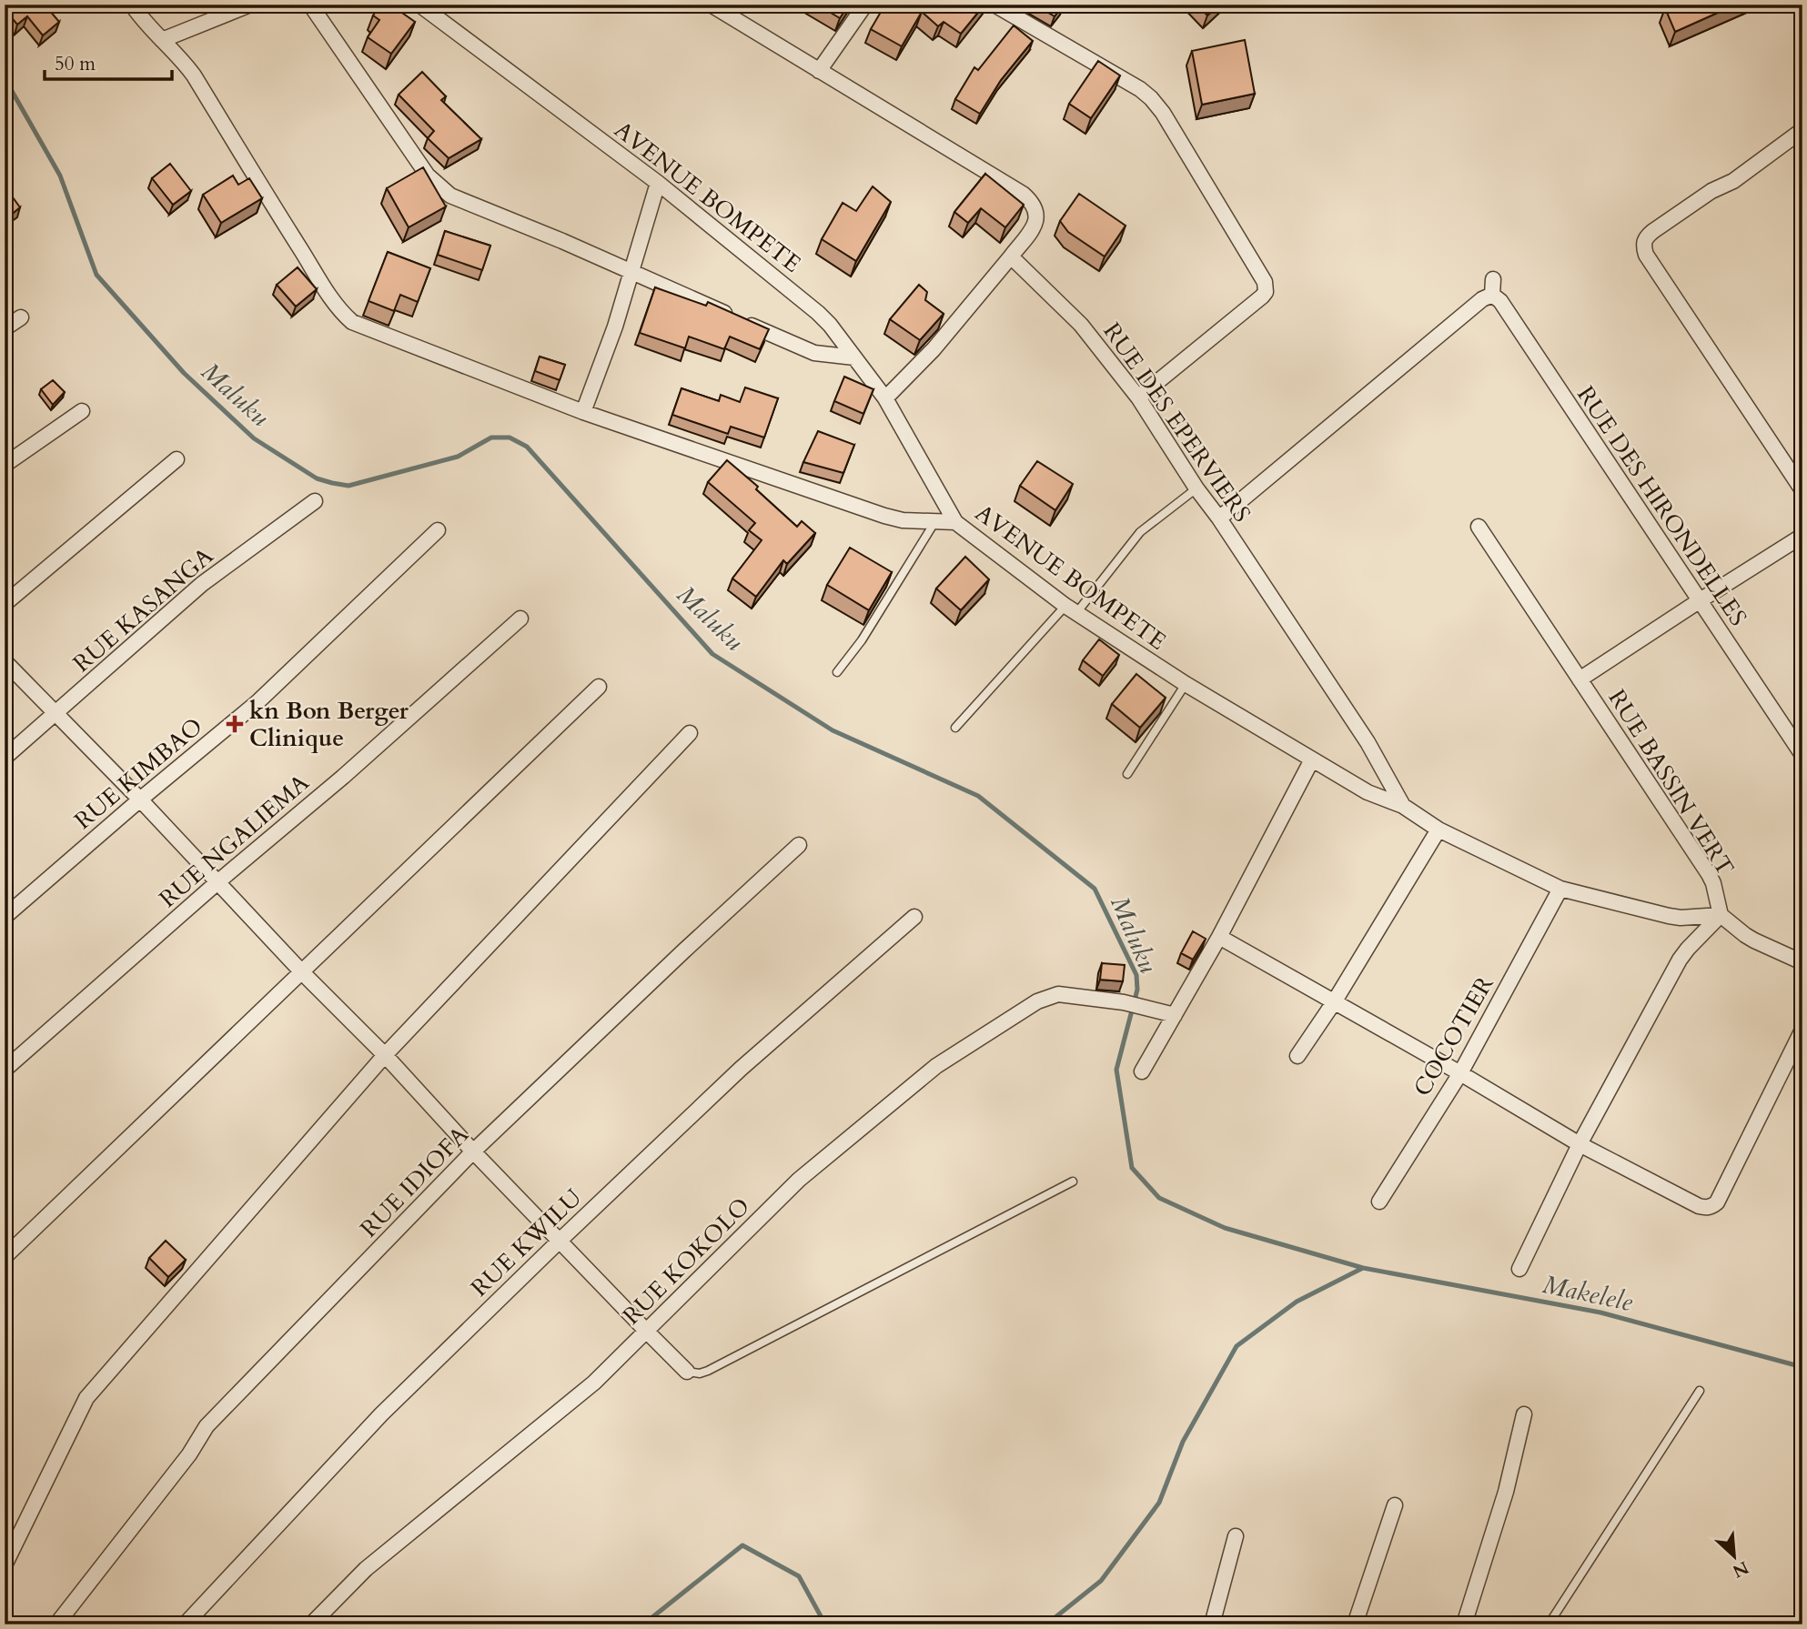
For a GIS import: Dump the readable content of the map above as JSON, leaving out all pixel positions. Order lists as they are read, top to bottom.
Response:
{
  "streets": {
    "street": [
      "AVENUE BOMPETE",
      "RUE DES EPERVIERS",
      "RUE DES HIRONDELLES",
      "RUE KASANGA",
      "RUE KIMBAO",
      "RUE BASSIN VERT",
      "RUE NGALIEMA",
      "COCOTIER",
      "RUE IDIOFA",
      "RUE KWILU",
      "RUE KOKOLO"
    ]
  },
  "crossings": [
    ["AVENUE BOMPETE", "RUE DES EPERVIERS"],
    ["AVENUE BOMPETE", "RUE BASSIN VERT"],
    ["AVENUE BOMPETE", "COCOTIER"]
  ],
  "water": ["Maluku", "Makelele"],
  "places": {
    "health": ["kn Bon Berger Clinique"]
  },
  "scale_bar": "50 m",
  "north": "bottom right"
}
